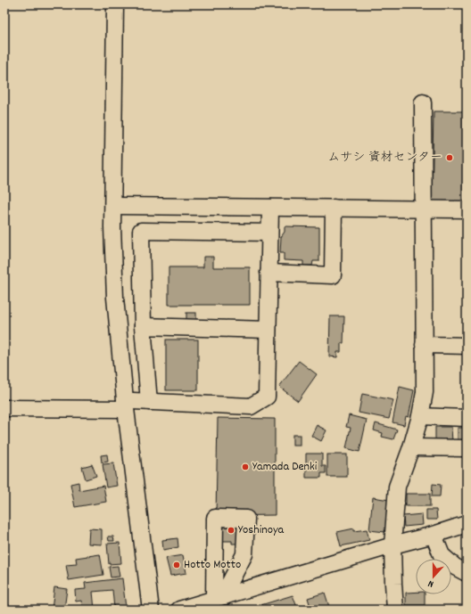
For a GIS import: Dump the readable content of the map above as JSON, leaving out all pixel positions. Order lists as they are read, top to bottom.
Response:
{
  "places": [
    "ムサシ 資材センター",
    "Yamada Denki",
    "Yoshinoya",
    "Hotto Motto"
  ],
  "north": "bottom"
}
